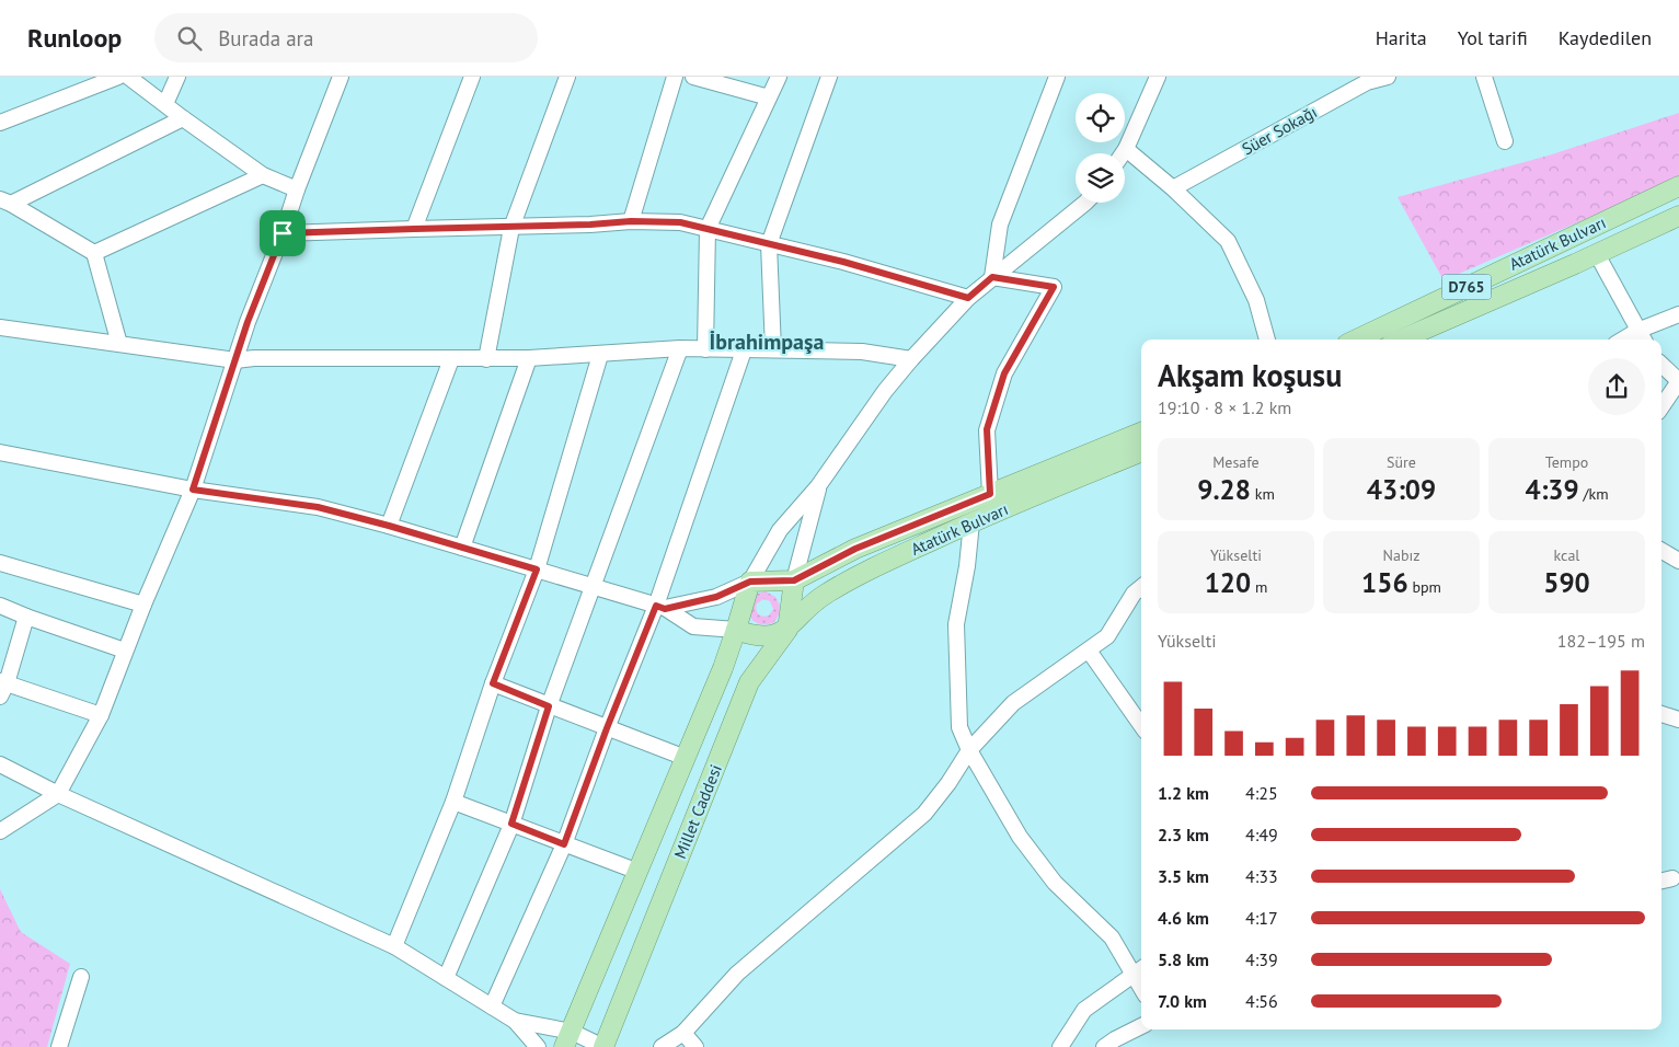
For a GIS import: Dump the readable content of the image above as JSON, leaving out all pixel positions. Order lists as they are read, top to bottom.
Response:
{
  "streets": {
    "main road": ["Atatürk Bulvarı", "D765", "Millet Caddesi"],
    "street": ["Süer Sokağı"]
  },
  "crossings": [
    ["Atatürk Bulvarı", "Millet Caddesi"]
  ],
  "districts": ["İbrahimpaşa"],
  "page": {
    "header": "Runloop",
    "search": "Burada ara",
    "nav": ["Harita", "Yol tarifi", "Kaydedilen"],
    "heading": ["Akşam koşusu", "19:10 · 8 × 1.2 km"],
    "stats": [
      ["Mesafe", "9.28 km"],
      ["Süre", "43:09"],
      ["Tempo", "4:39 /km"],
      ["Yükselti", "120 m"],
      ["Nabız", "156 bpm"],
      ["kcal", "590"]
    ],
    "chart": ["Yükselti", "182–195 m"],
    "list": [
      {
        "name": "1.2 km",
        "note": "4:25"
      },
      {
        "name": "2.3 km",
        "note": "4:49"
      },
      {
        "name": "3.5 km",
        "note": "4:33"
      },
      {
        "name": "4.6 km",
        "note": "4:17"
      },
      {
        "name": "5.8 km",
        "note": "4:39"
      },
      {
        "name": "7.0 km",
        "note": "4:56"
      }
    ]
  }
}
